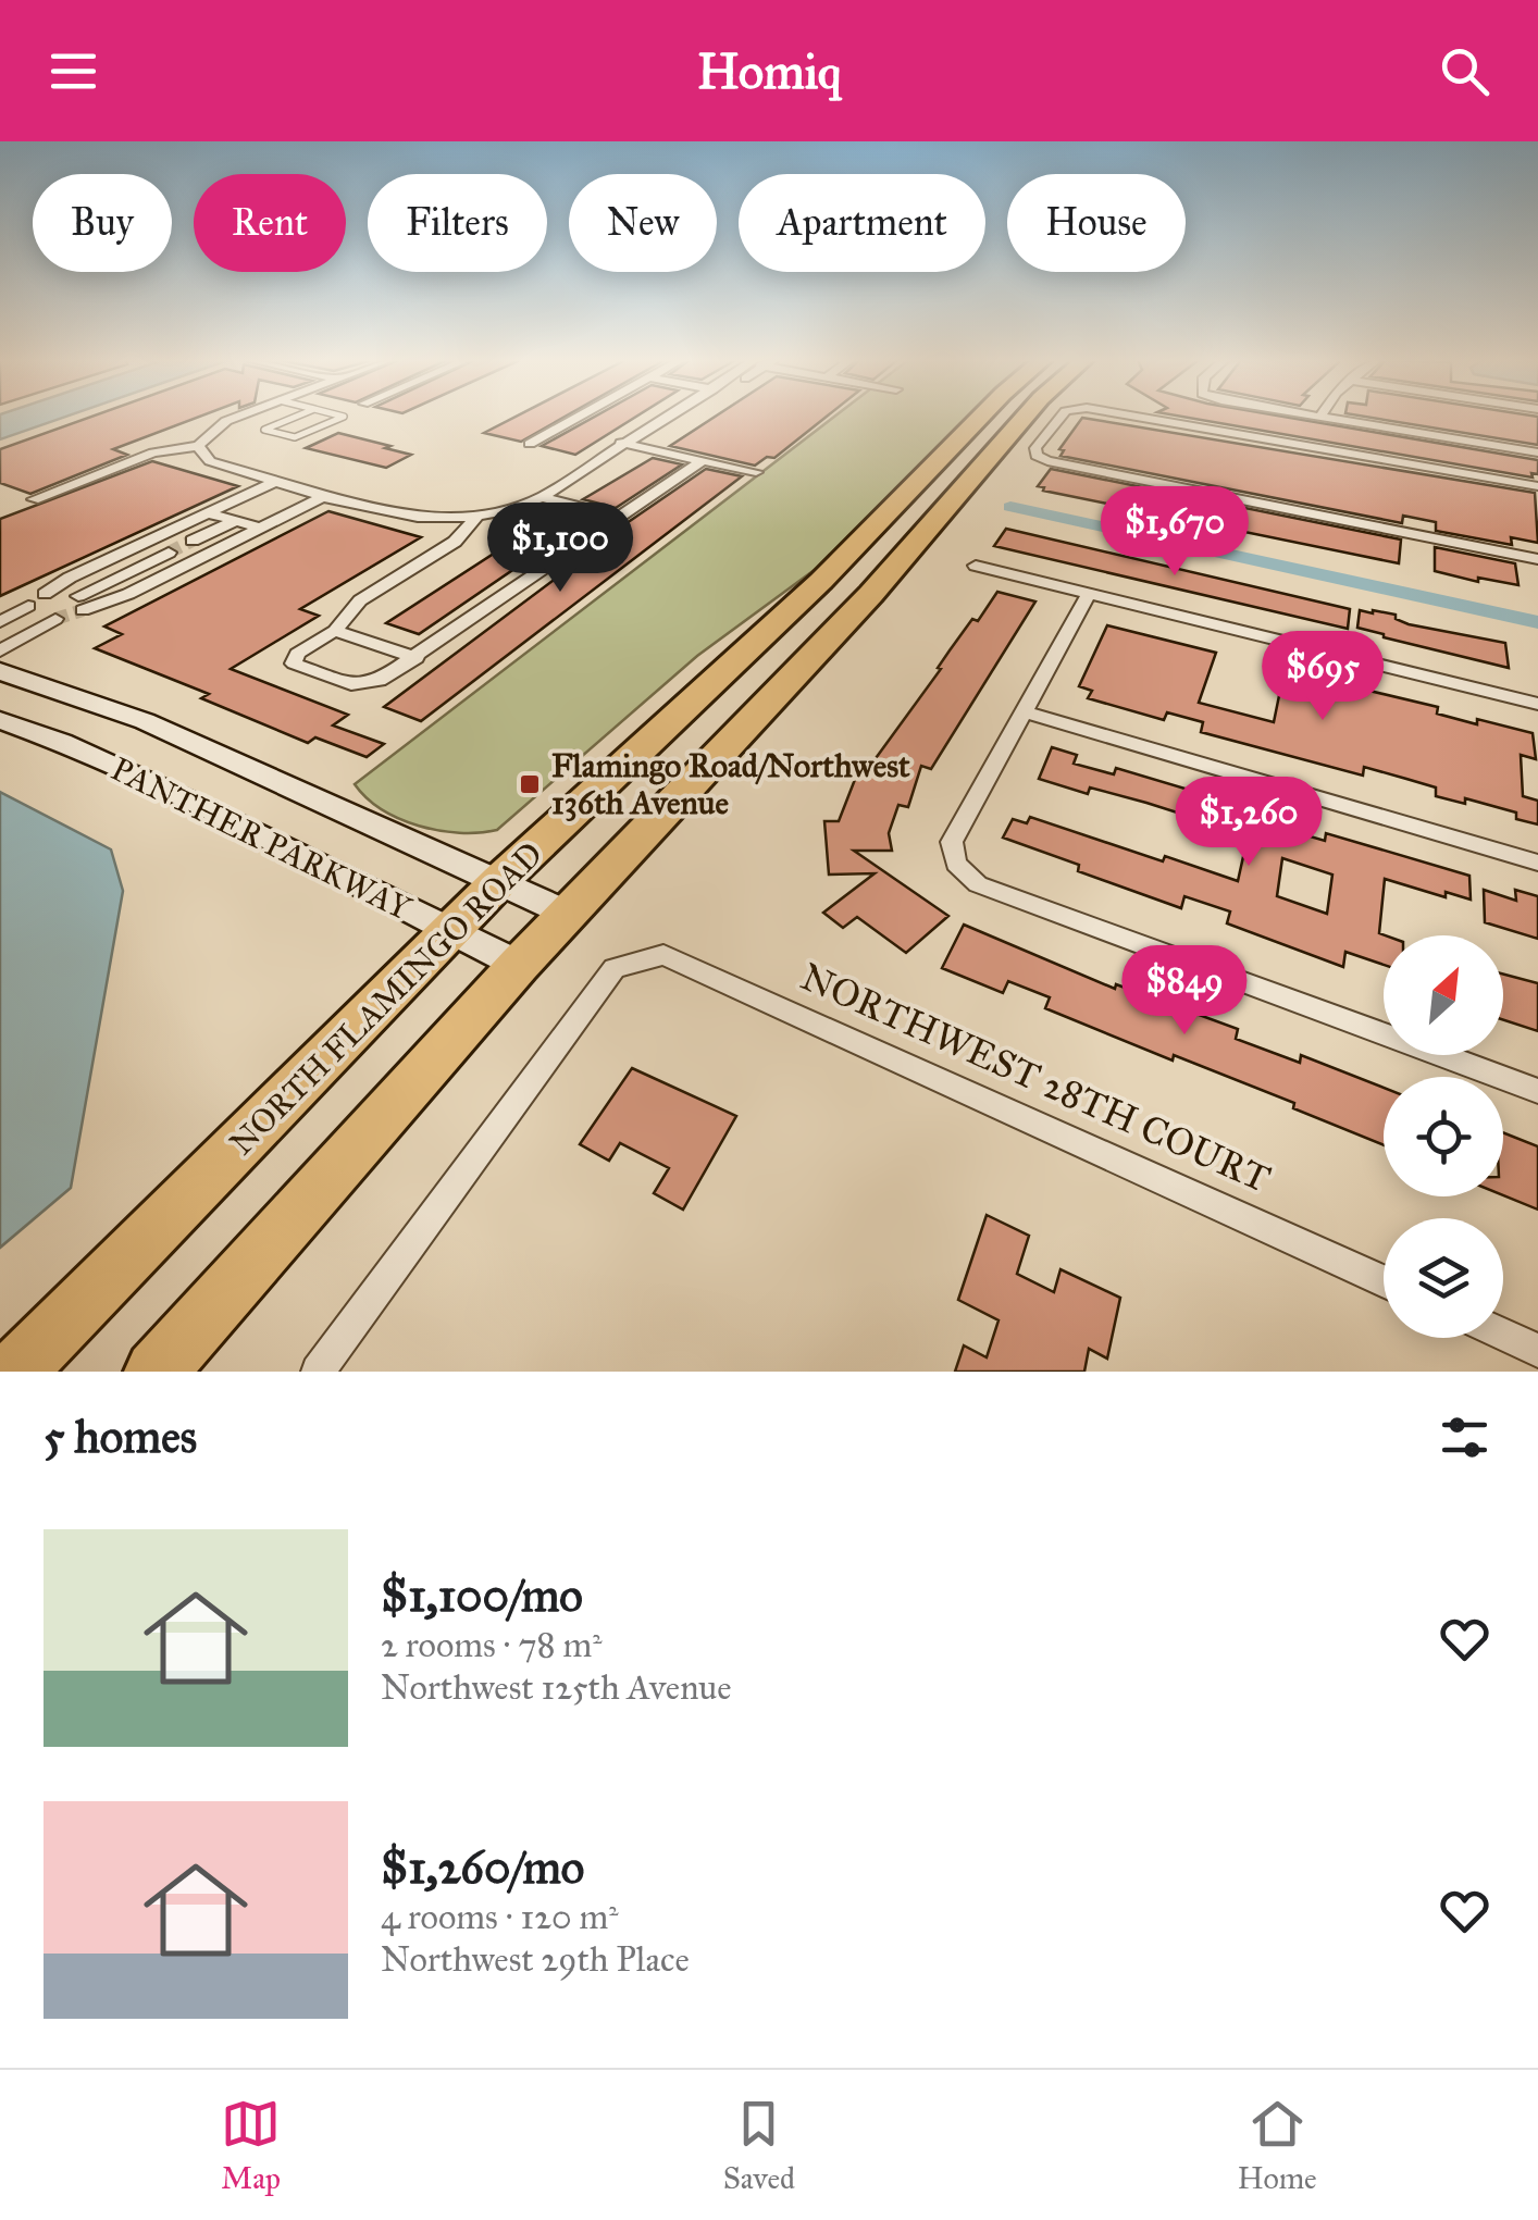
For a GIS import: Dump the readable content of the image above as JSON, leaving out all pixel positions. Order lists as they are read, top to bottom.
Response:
{
  "streets": {
    "highway": ["NORTH FLAMINGO ROAD"],
    "main road": ["PANTHER PARKWAY"],
    "street": ["NORTHWEST 28TH COURT"]
  },
  "crossings": [
    ["PANTHER PARKWAY", "NORTH FLAMINGO ROAD"]
  ],
  "places": {
    "transit": ["Flamingo Road/Northwest 136th Avenue"]
  },
  "north": "top right",
  "page": {
    "header": "Homiq",
    "chip": [
      "Buy",
      "Rent",
      "Filters",
      "New",
      "Apartment",
      "House"
    ],
    "price": [
      "$1,670",
      "$1,100",
      "$695",
      "$1,260",
      "$849"
    ],
    "heading": "5 homes",
    "list": [
      {
        "name": "$1,100/mo",
        "note": "2 rooms · 78 m² · Northwest 125th Avenue"
      },
      {
        "name": "$1,260/mo",
        "note": "4 rooms · 120 m² · Northwest 29th Place"
      }
    ],
    "tabs": ["Map", "Saved", "Home"]
  }
}
